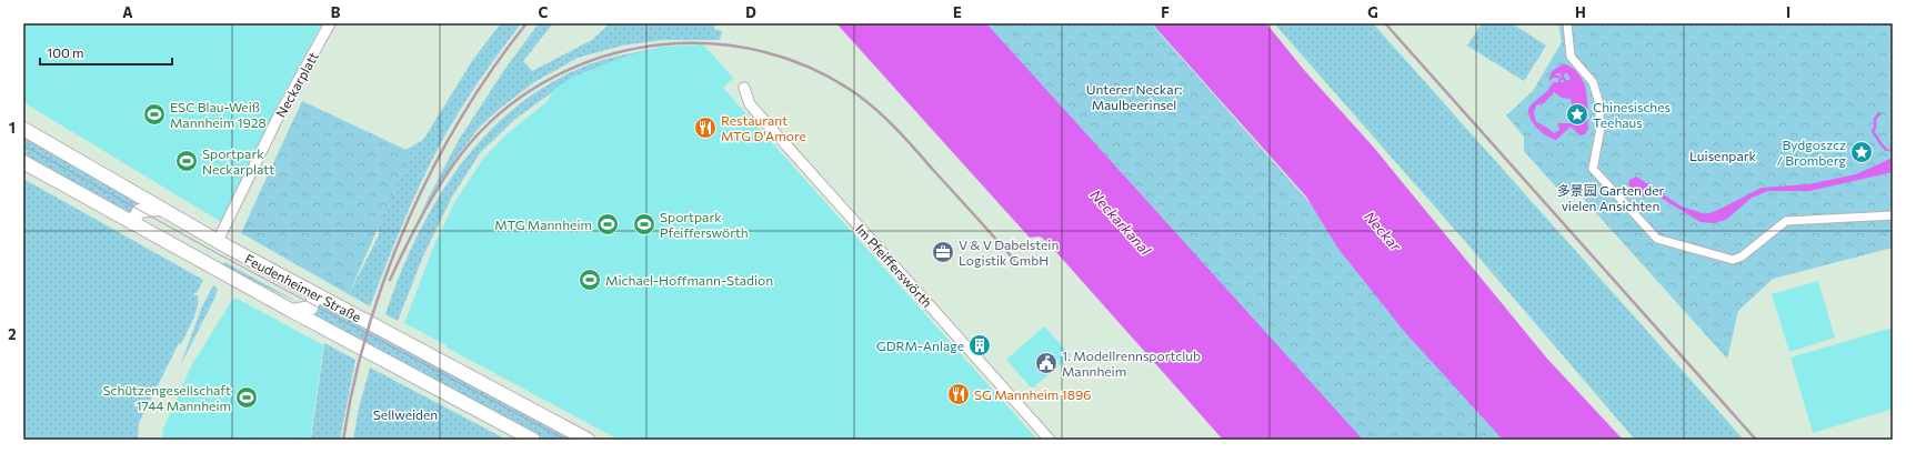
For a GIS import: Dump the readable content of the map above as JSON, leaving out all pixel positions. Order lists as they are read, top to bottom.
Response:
{
  "streets": {
    "main road": ["Feudenheimer Straße"],
    "street": ["Neckarplatt", "Im Pfeifferswörth"]
  },
  "crossings": [
    ["Neckarplatt", "Feudenheimer Straße"]
  ],
  "water": ["Neckarkanal", "Neckar"],
  "parks": [
    "Unterer Neckar: Maulbeerinsel",
    "Luisenpark",
    "多景园 Garten der vielen Ansichten",
    "Sellweiden"
  ],
  "places": {
    "sports": [
      "ESC Blau-Weiß Mannheim 1928",
      "Sportpark Neckarplatt",
      "MTG Mannheim",
      "Sportpark Pfeifferswörth",
      "Michael-Hoffmann-Stadion",
      "Schützengesellschaft 1744 Mannheim"
    ],
    "place": ["Chinesisches Teehaus", "Bydgoszcz / Bromberg"],
    "restaurant": ["Restaurant MTG D'Amore", "SG Mannheim 1896"],
    "office": ["V & V Dabelstein Logistik GmbH"],
    "building": ["GDRM-Anlage"],
    "public building": ["1. Modellrennsportclub Mannheim"]
  },
  "scale_bar": "100 m",
  "grid": {
    "columns": [
      "A",
      "B",
      "C",
      "D",
      "E",
      "F",
      "G",
      "H",
      "I"
    ],
    "rows": ["1", "2"]
  }
}
